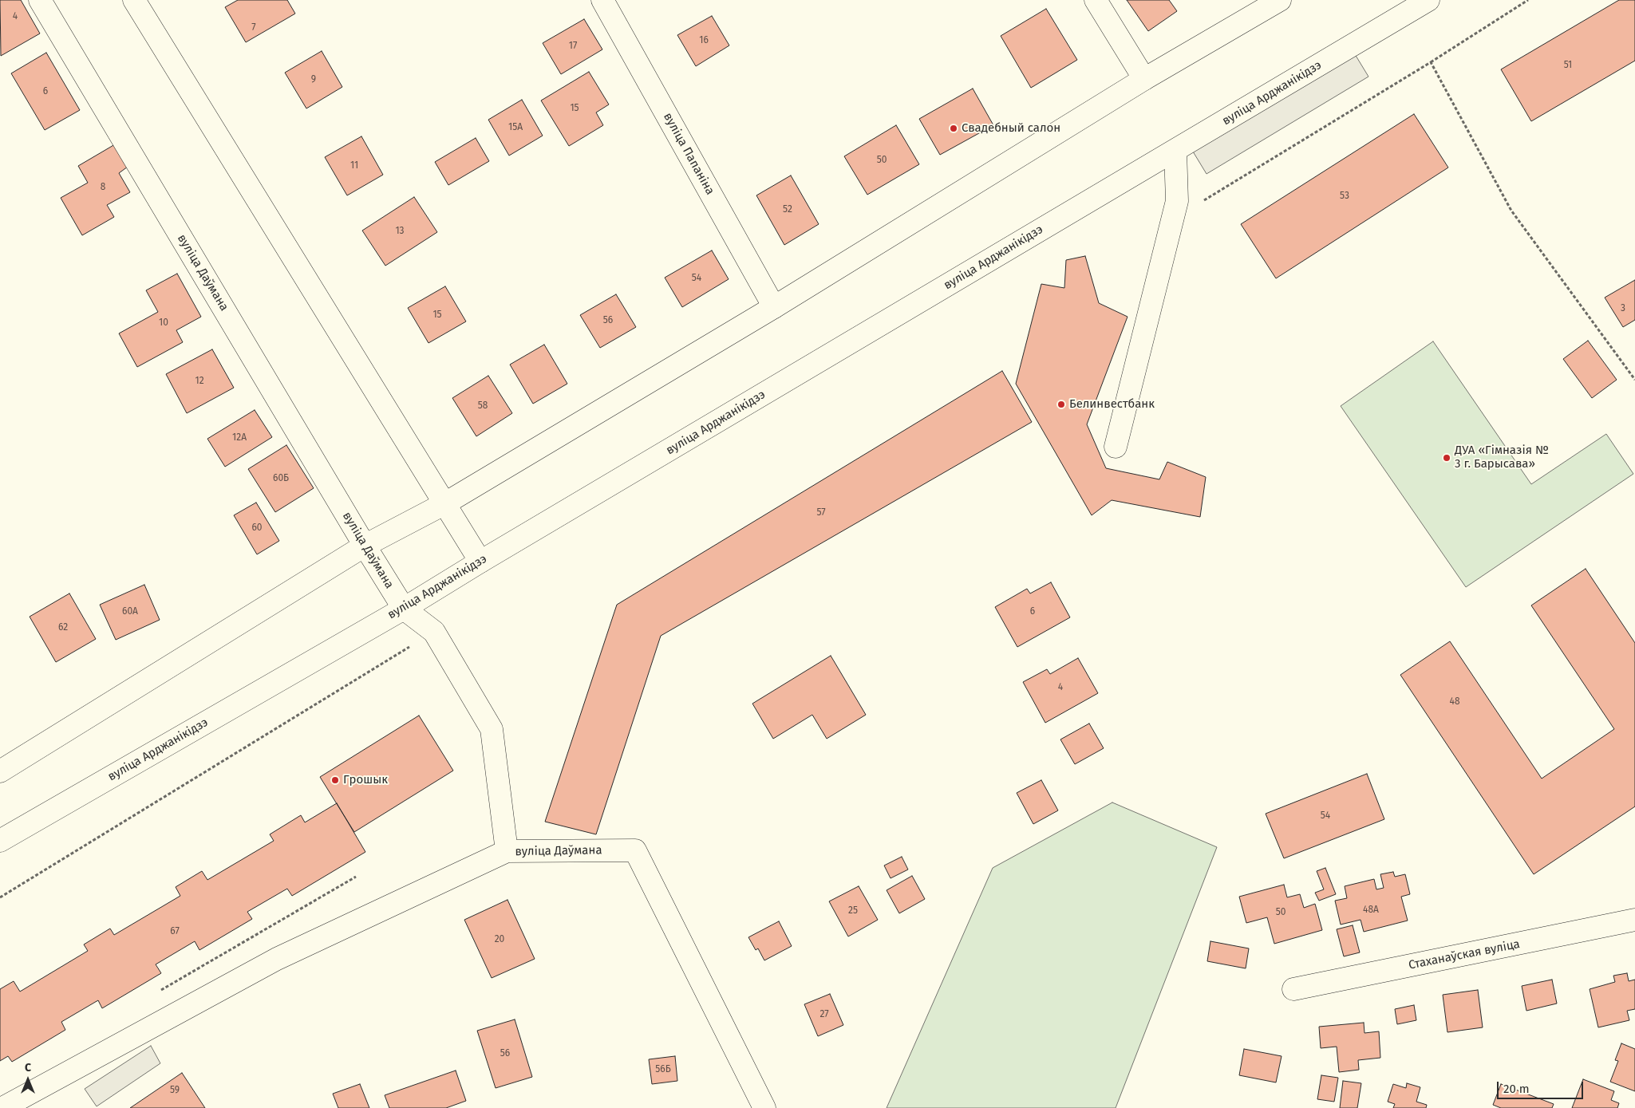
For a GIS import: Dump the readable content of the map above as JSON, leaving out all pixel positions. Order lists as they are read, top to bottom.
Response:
{
  "streets": {
    "main road": [
      "вуліца Арджанікідзэ",
      "вуліца Папаніна",
      "вуліца Даўмана",
      "Стаханаўская вуліца"
    ]
  },
  "crossings": [
    ["вуліца Арджанікідзэ", "вуліца Даўмана"]
  ],
  "places": [
    "Свадебный салон",
    "Белинвестбанк",
    "ДУА «Гімназія № 3 г. Барысава»",
    "Грошык"
  ],
  "house_numbers": [
    "4",
    "7",
    "16",
    "17",
    "51",
    "9",
    "6",
    "15",
    "15А",
    "50",
    "11",
    "8",
    "53",
    "52",
    "13",
    "54",
    "3",
    "15",
    "56",
    "10",
    "12",
    "58",
    "12А",
    "60Б",
    "57",
    "60",
    "60А",
    "6",
    "62",
    "4",
    "48",
    "54",
    "48А",
    "25",
    "50",
    "67",
    "20",
    "27",
    "56",
    "56Б",
    "59"
  ],
  "scale_bar": "20 m",
  "north": "top"
}
